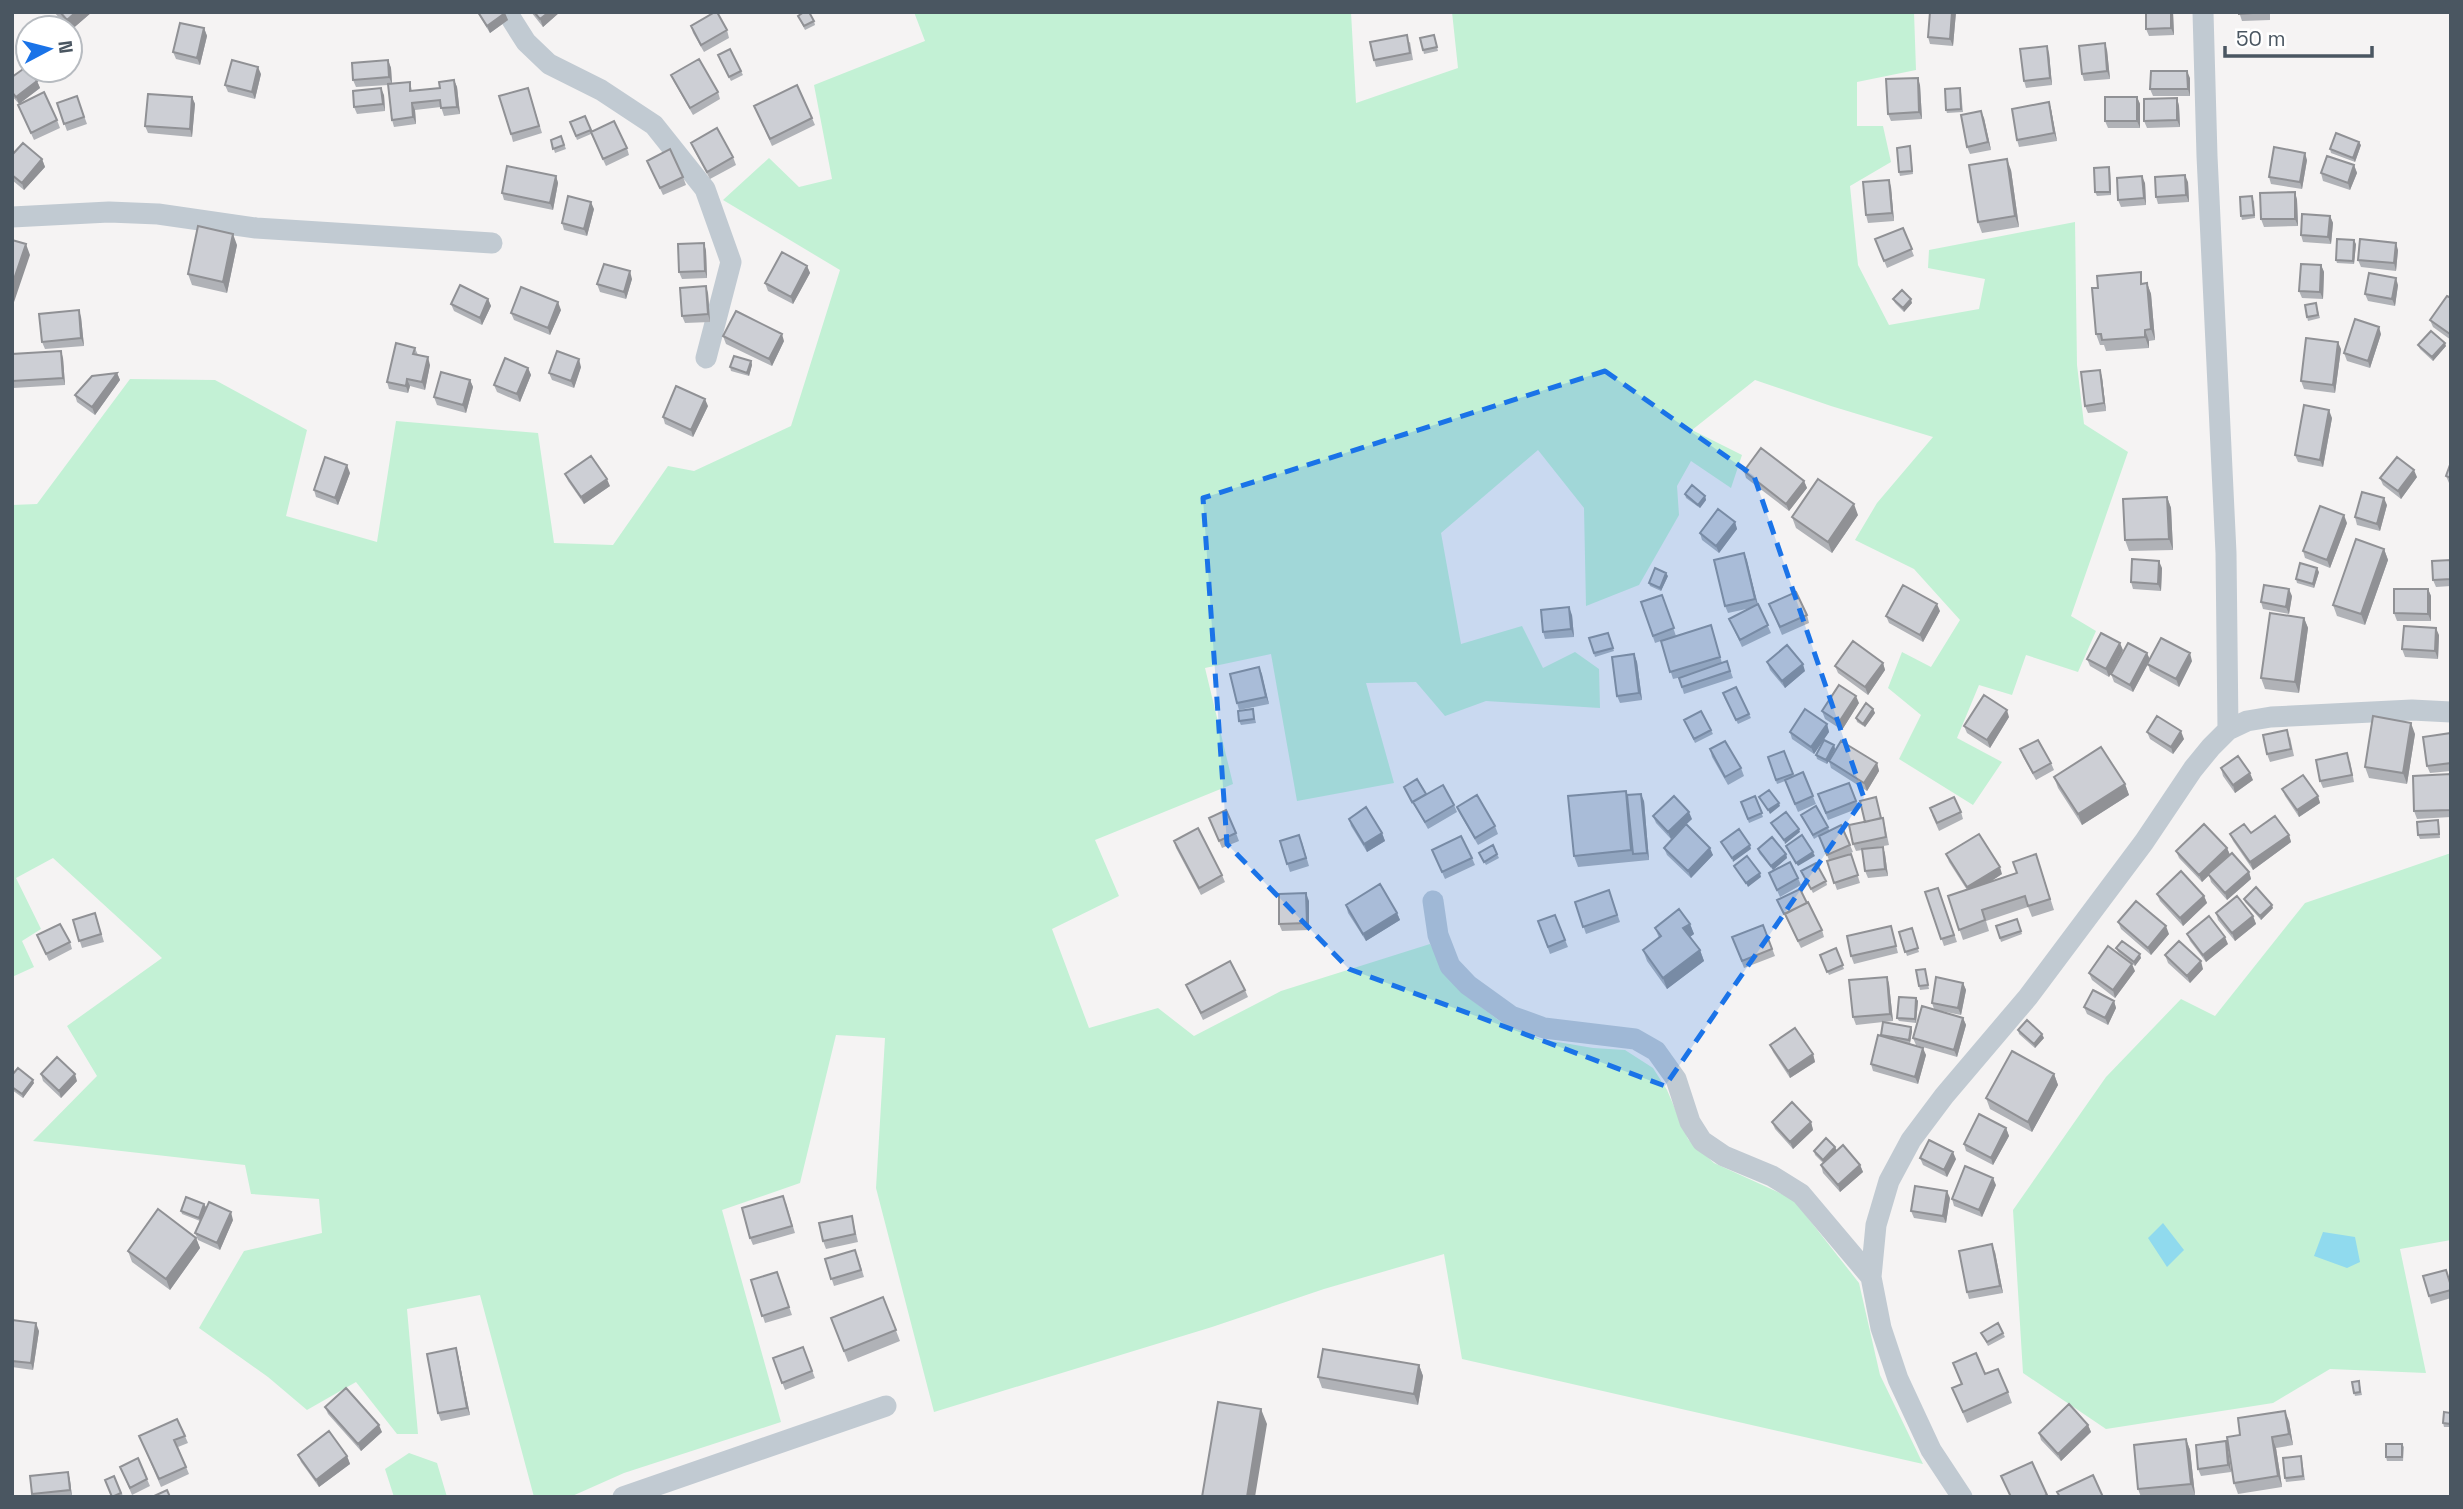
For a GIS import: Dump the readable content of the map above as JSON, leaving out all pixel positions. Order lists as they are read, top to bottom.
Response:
{
  "scale_bar": "50 m",
  "north": "right"
}
